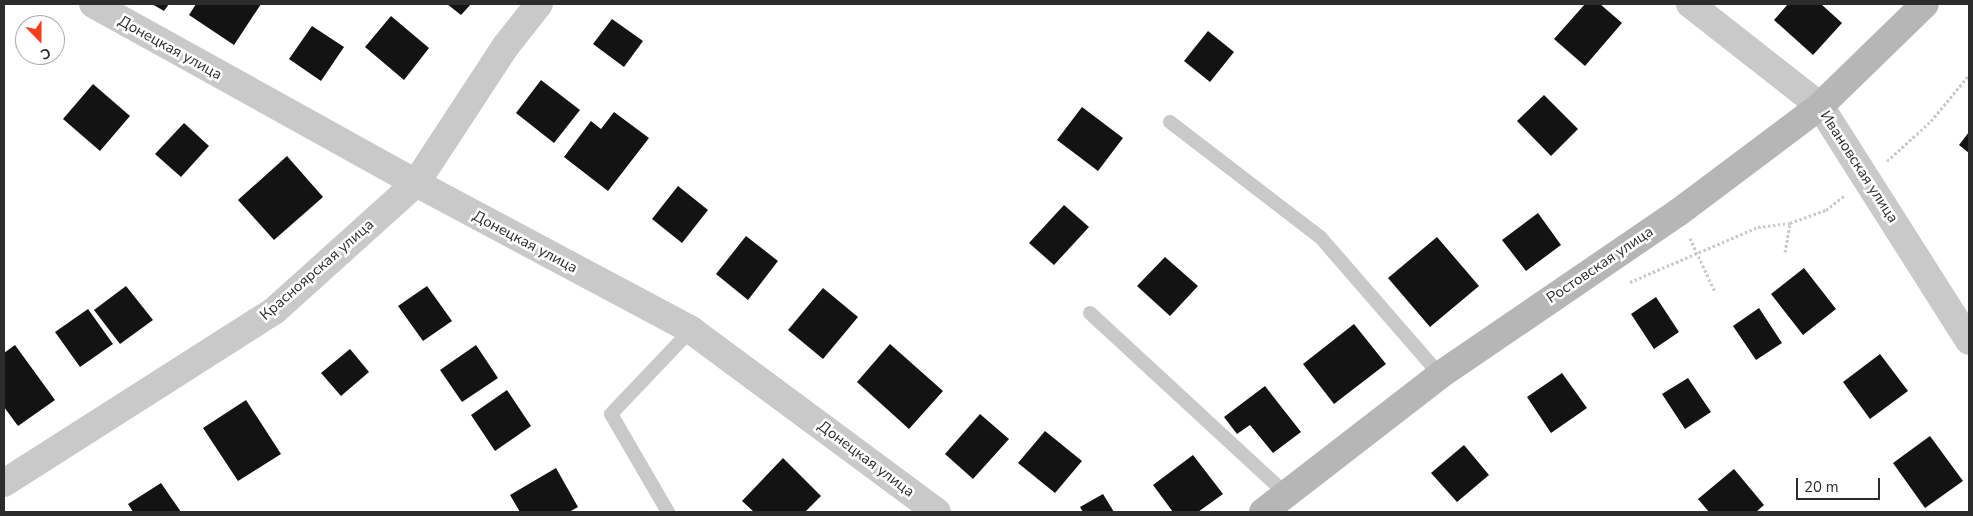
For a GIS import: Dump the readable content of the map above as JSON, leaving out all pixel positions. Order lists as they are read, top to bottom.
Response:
{
  "streets": {
    "street": [
      "Донецкая улица",
      "Ивановская улица",
      "Ростовская улица",
      "Красноярская улица"
    ]
  },
  "crossings": [
    ["Донецкая улица", "Красноярская улица"],
    ["Ивановская улица", "Ростовская улица"]
  ],
  "scale_bar": "20 m",
  "north": "bottom"
}
